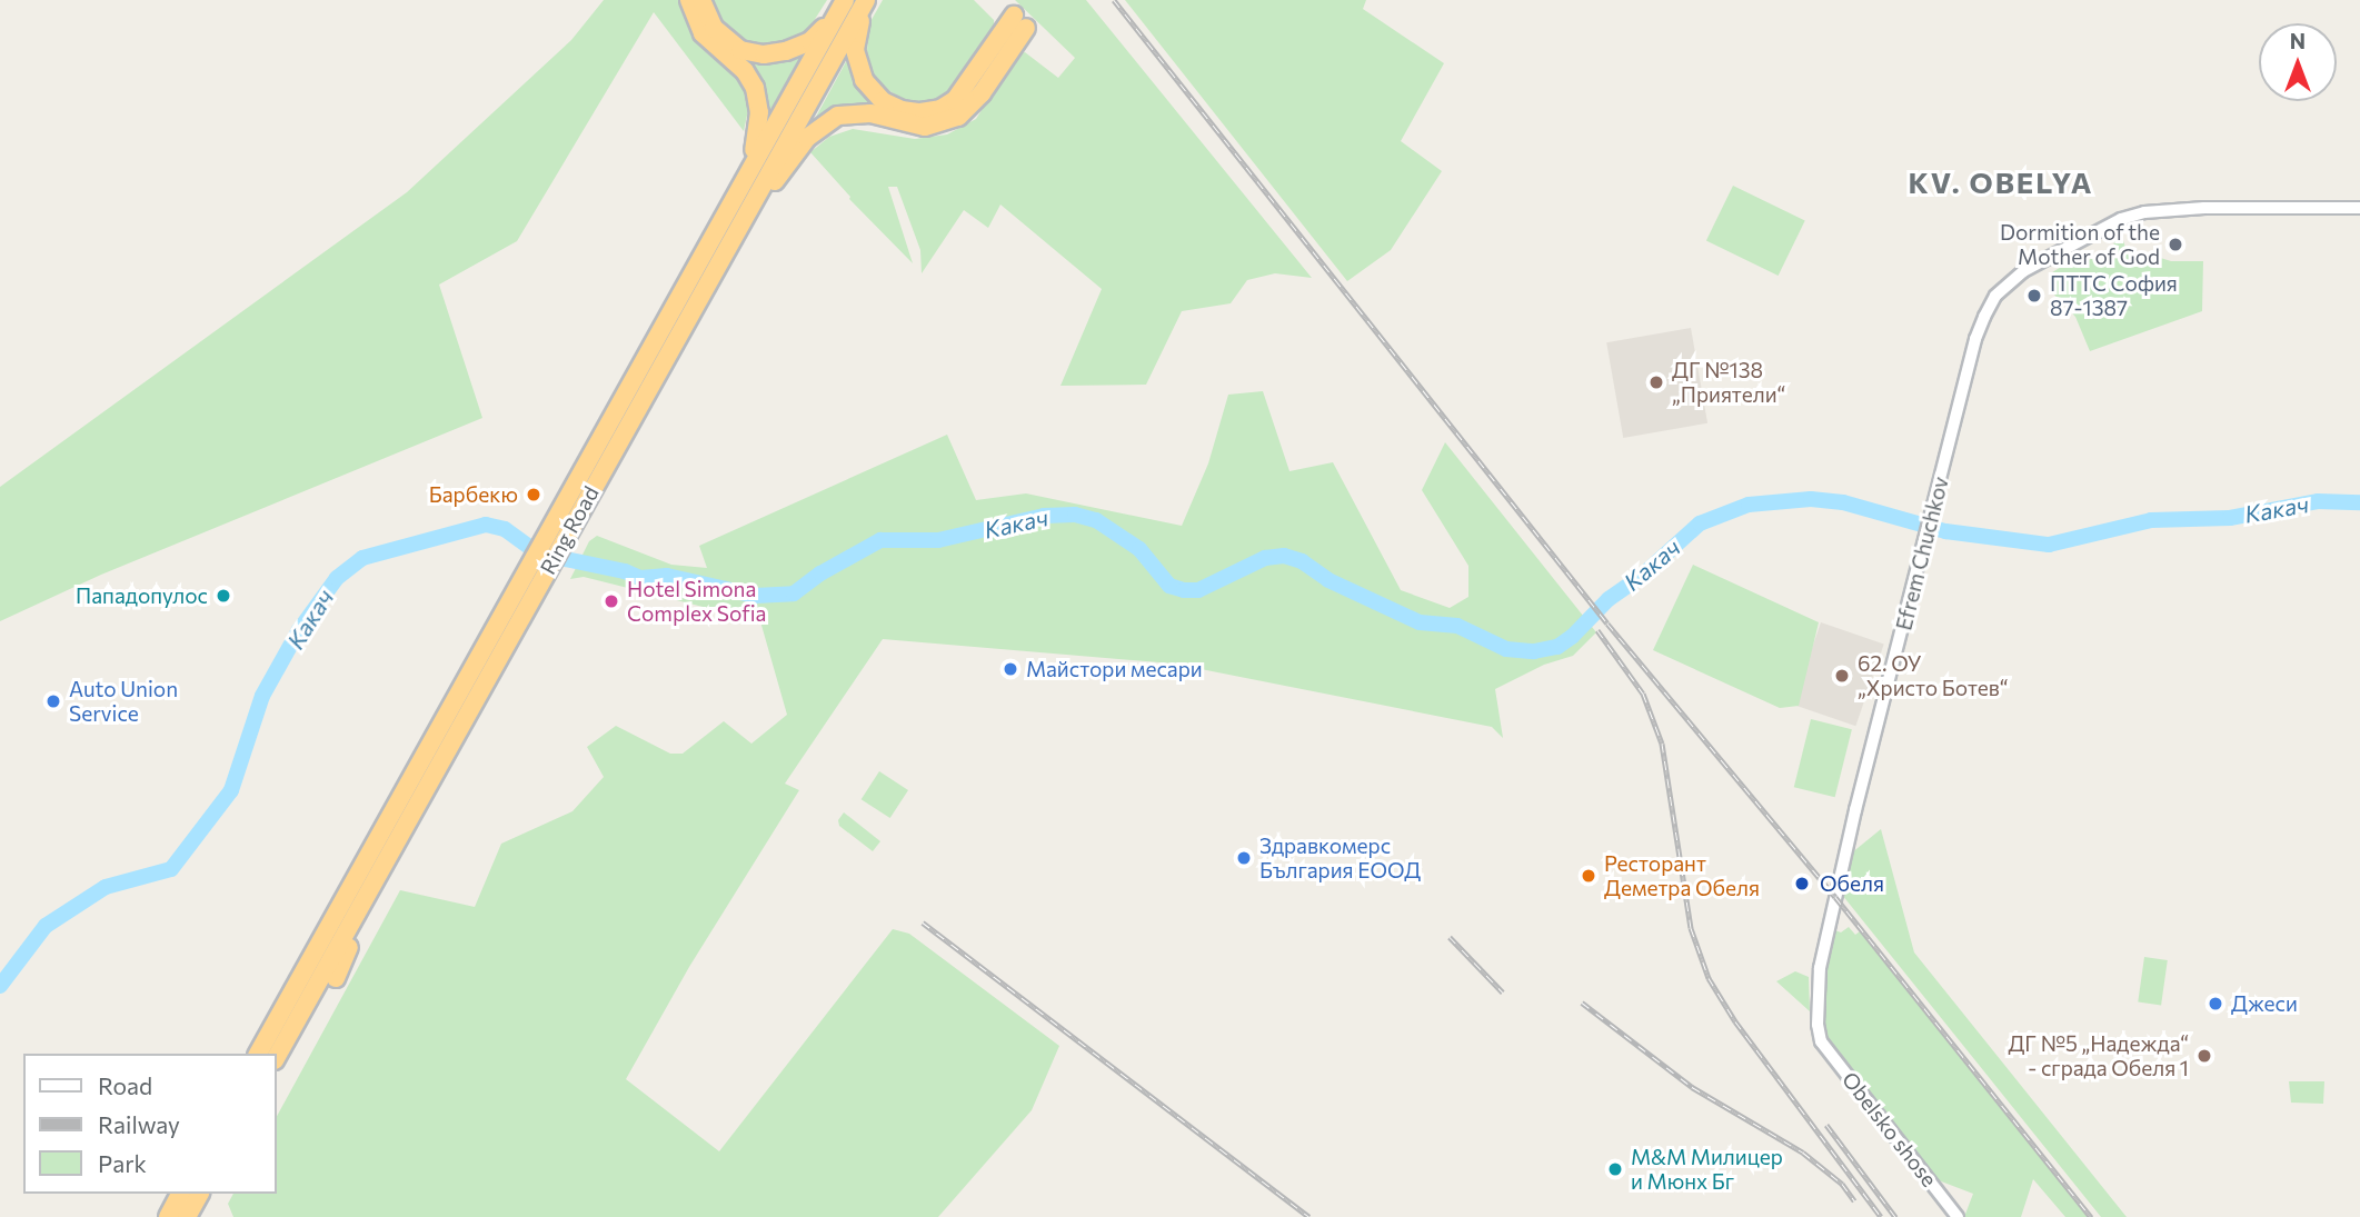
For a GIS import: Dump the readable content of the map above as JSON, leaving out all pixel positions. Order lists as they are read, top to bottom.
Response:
{
  "streets": {
    "highway": ["Ring Road"],
    "street": ["Efrem Chuchkov", "Obelsko shose"]
  },
  "crossings": [
    ["Efrem Chuchkov", "Obelsko shose"]
  ],
  "districts": ["KV. OBELYA"],
  "water": ["Какач"],
  "places": [
    "Dormition of the Mother of God",
    "ПТТС София 87-1387",
    "ДГ №138 „Приятели“",
    "Барбекю",
    "Пападопулос",
    "Hotel Simona Complex Sofia",
    "Майстори месари",
    "62. ОУ „Христо Ботев“",
    "Auto Union Service",
    "Здравкомерс България ЕООД",
    "Ресторант Деметра Обеля",
    "Обеля",
    "Джеси",
    "ДГ №5 „Надежда“ - сграда Обеля 1",
    "М&M Mилицер и Мюнх Бг"
  ],
  "legend": ["Road", "Railway", "Park"],
  "north": "top"
}
